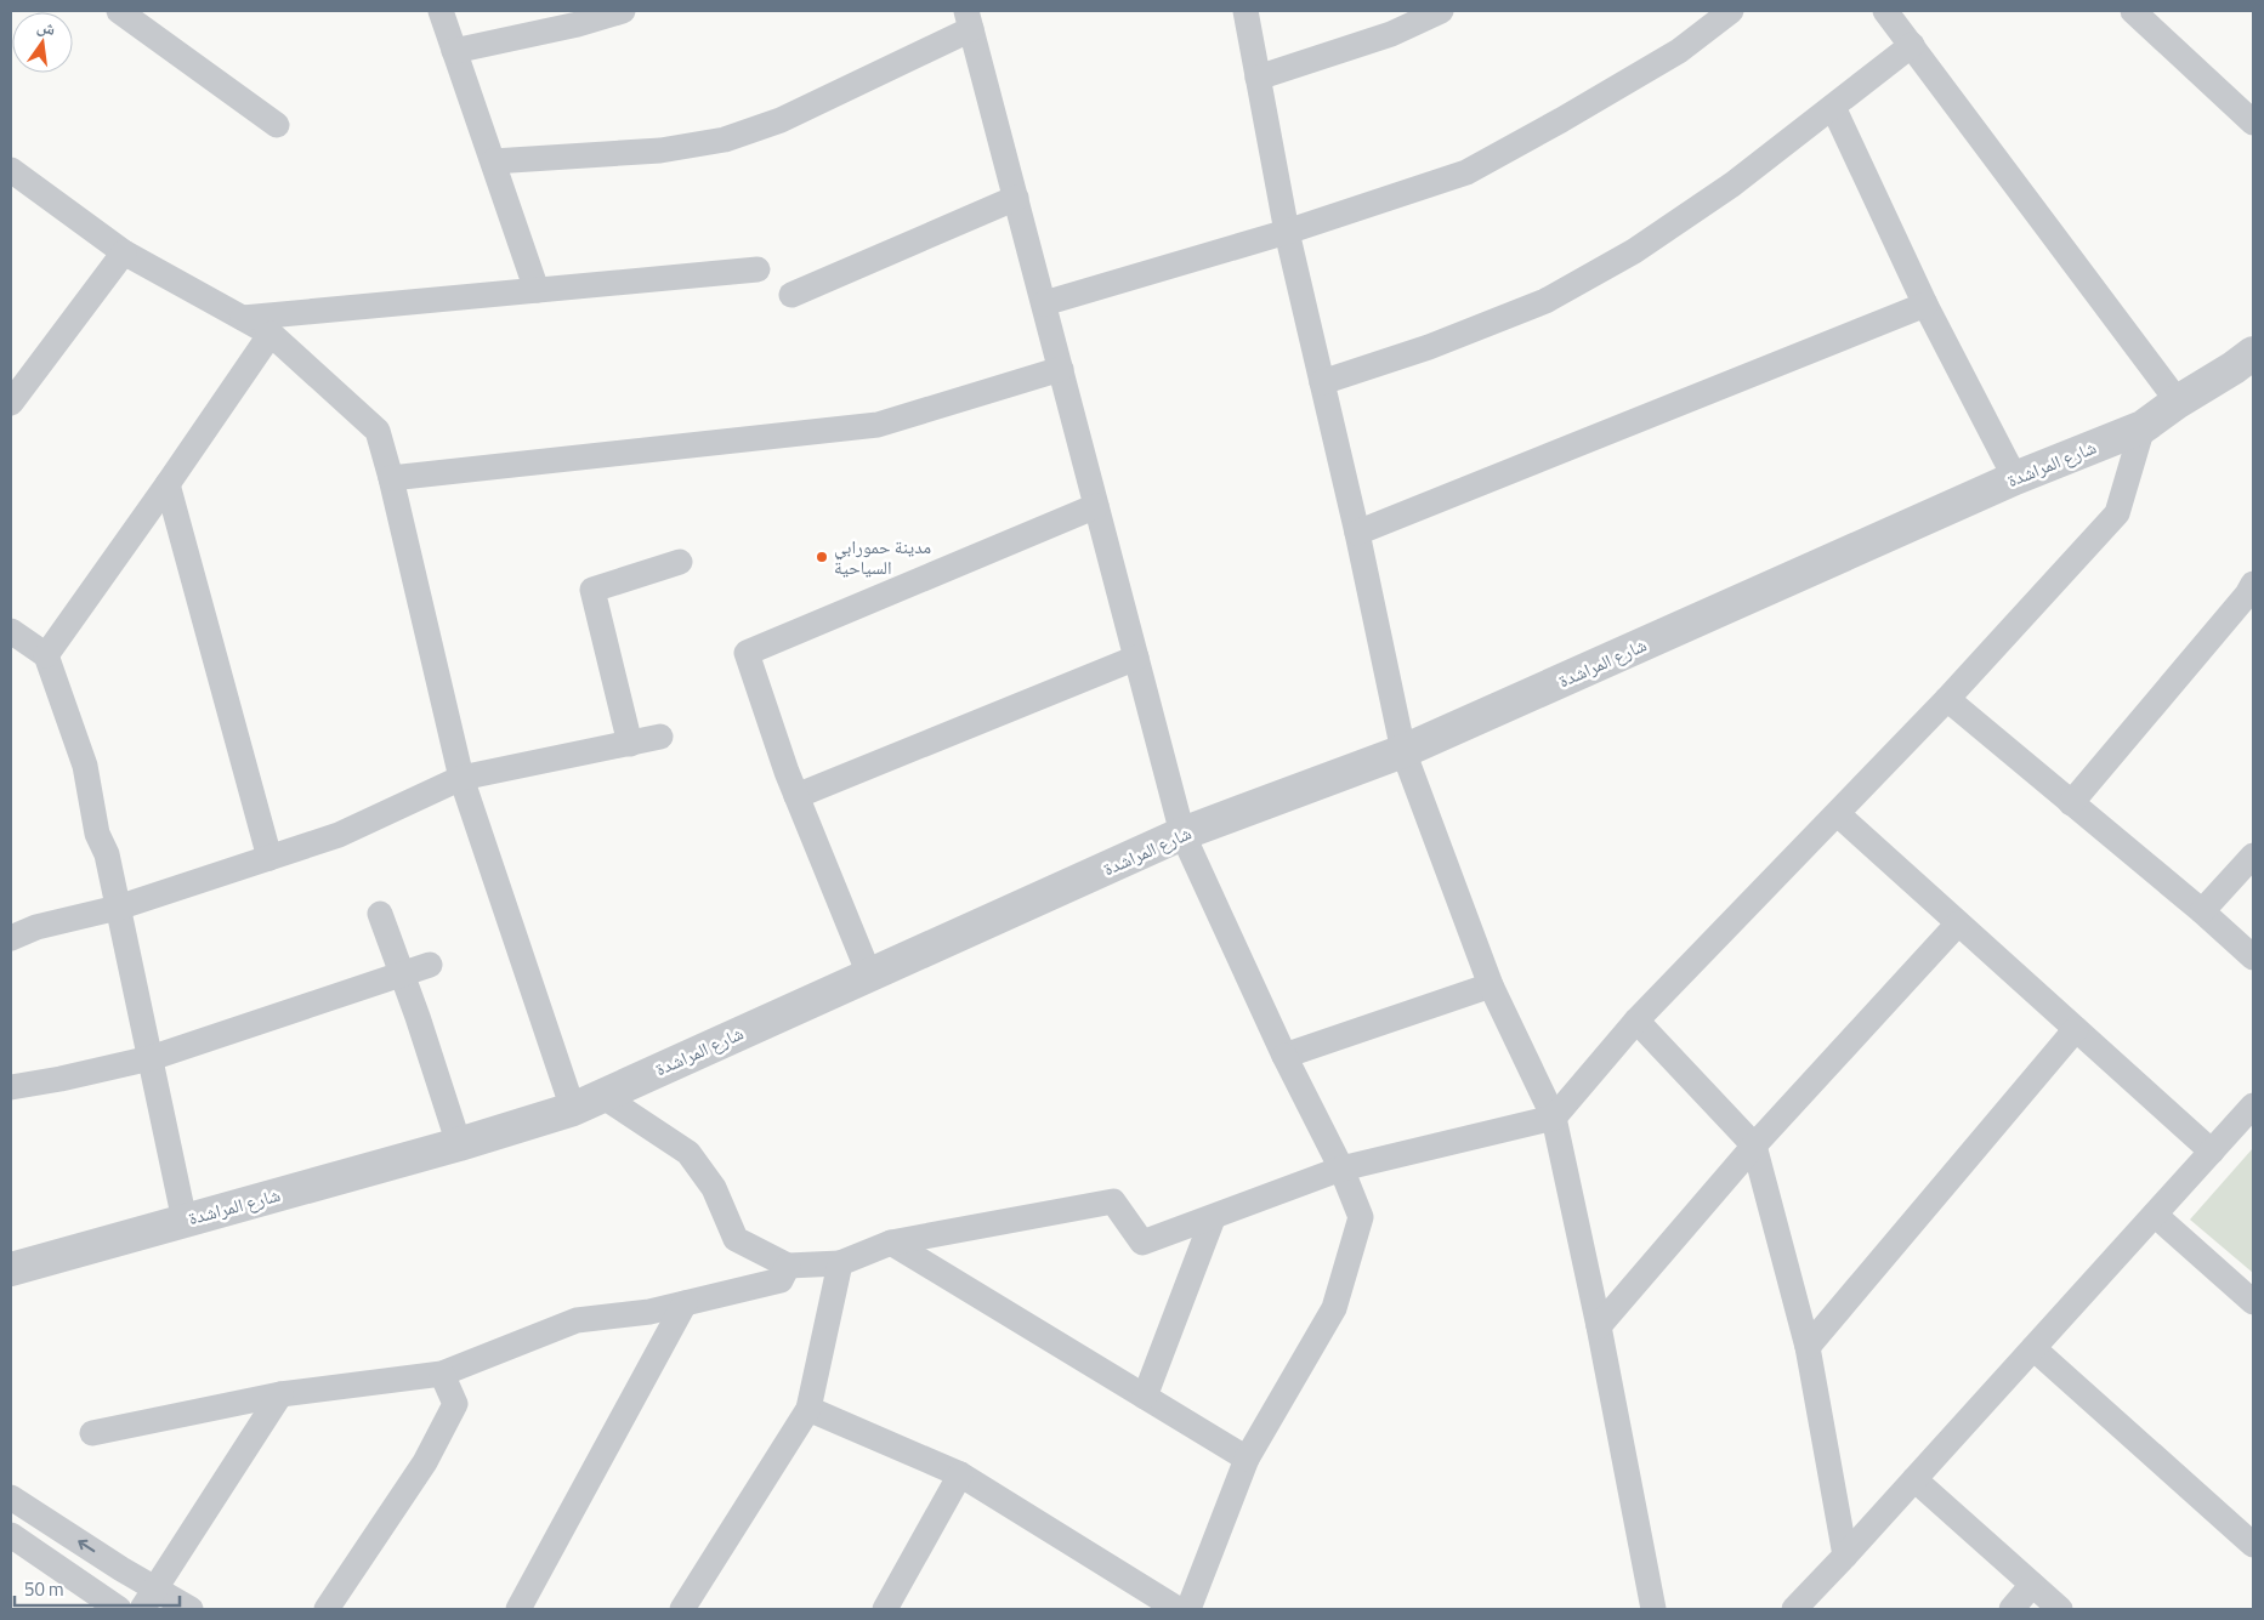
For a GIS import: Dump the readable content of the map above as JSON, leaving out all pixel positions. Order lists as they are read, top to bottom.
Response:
{
  "streets": {
    "street": ["شارع المراشدة"]
  },
  "places": ["مدينة حمورابي السياحية"],
  "scale_bar": "50 m",
  "north": "top"
}
